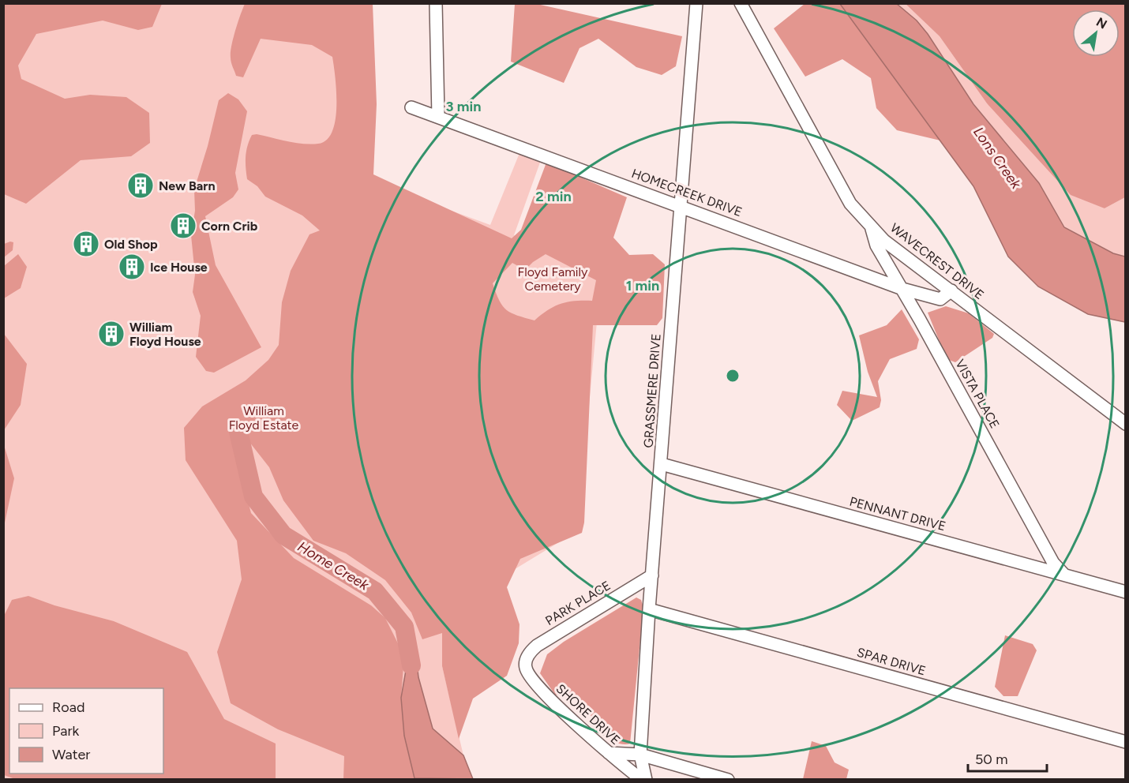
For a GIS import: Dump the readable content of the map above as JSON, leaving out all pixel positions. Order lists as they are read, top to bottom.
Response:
{
  "streets": {
    "street": [
      "HOMECREEK DRIVE",
      "WAVECREST DRIVE",
      "GRASSMERE DRIVE",
      "VISTA PLACE",
      "PENNANT DRIVE",
      "PARK PLACE",
      "SPAR DRIVE",
      "SHORE DRIVE"
    ]
  },
  "crossings": [
    ["HOMECREEK DRIVE", "WAVECREST DRIVE"],
    ["HOMECREEK DRIVE", "GRASSMERE DRIVE"],
    ["HOMECREEK DRIVE", "VISTA PLACE"],
    ["WAVECREST DRIVE", "VISTA PLACE"],
    ["GRASSMERE DRIVE", "PENNANT DRIVE"],
    ["GRASSMERE DRIVE", "PARK PLACE"],
    ["GRASSMERE DRIVE", "SPAR DRIVE"],
    ["VISTA PLACE", "PENNANT DRIVE"],
    ["PARK PLACE", "SHORE DRIVE"]
  ],
  "water": ["Lons Creek", "Home Creek"],
  "parks": ["Floyd Family Cemetery", "William Floyd Estate"],
  "places": {
    "building": [
      "New Barn",
      "Corn Crib",
      "Old Shop",
      "Ice House",
      "William Floyd House"
    ]
  },
  "legend": ["Road", "Park", "Water"],
  "scale_bar": "50 m",
  "north": "top right",
  "rings": ["3 min", "2 min", "1 min"]
}
